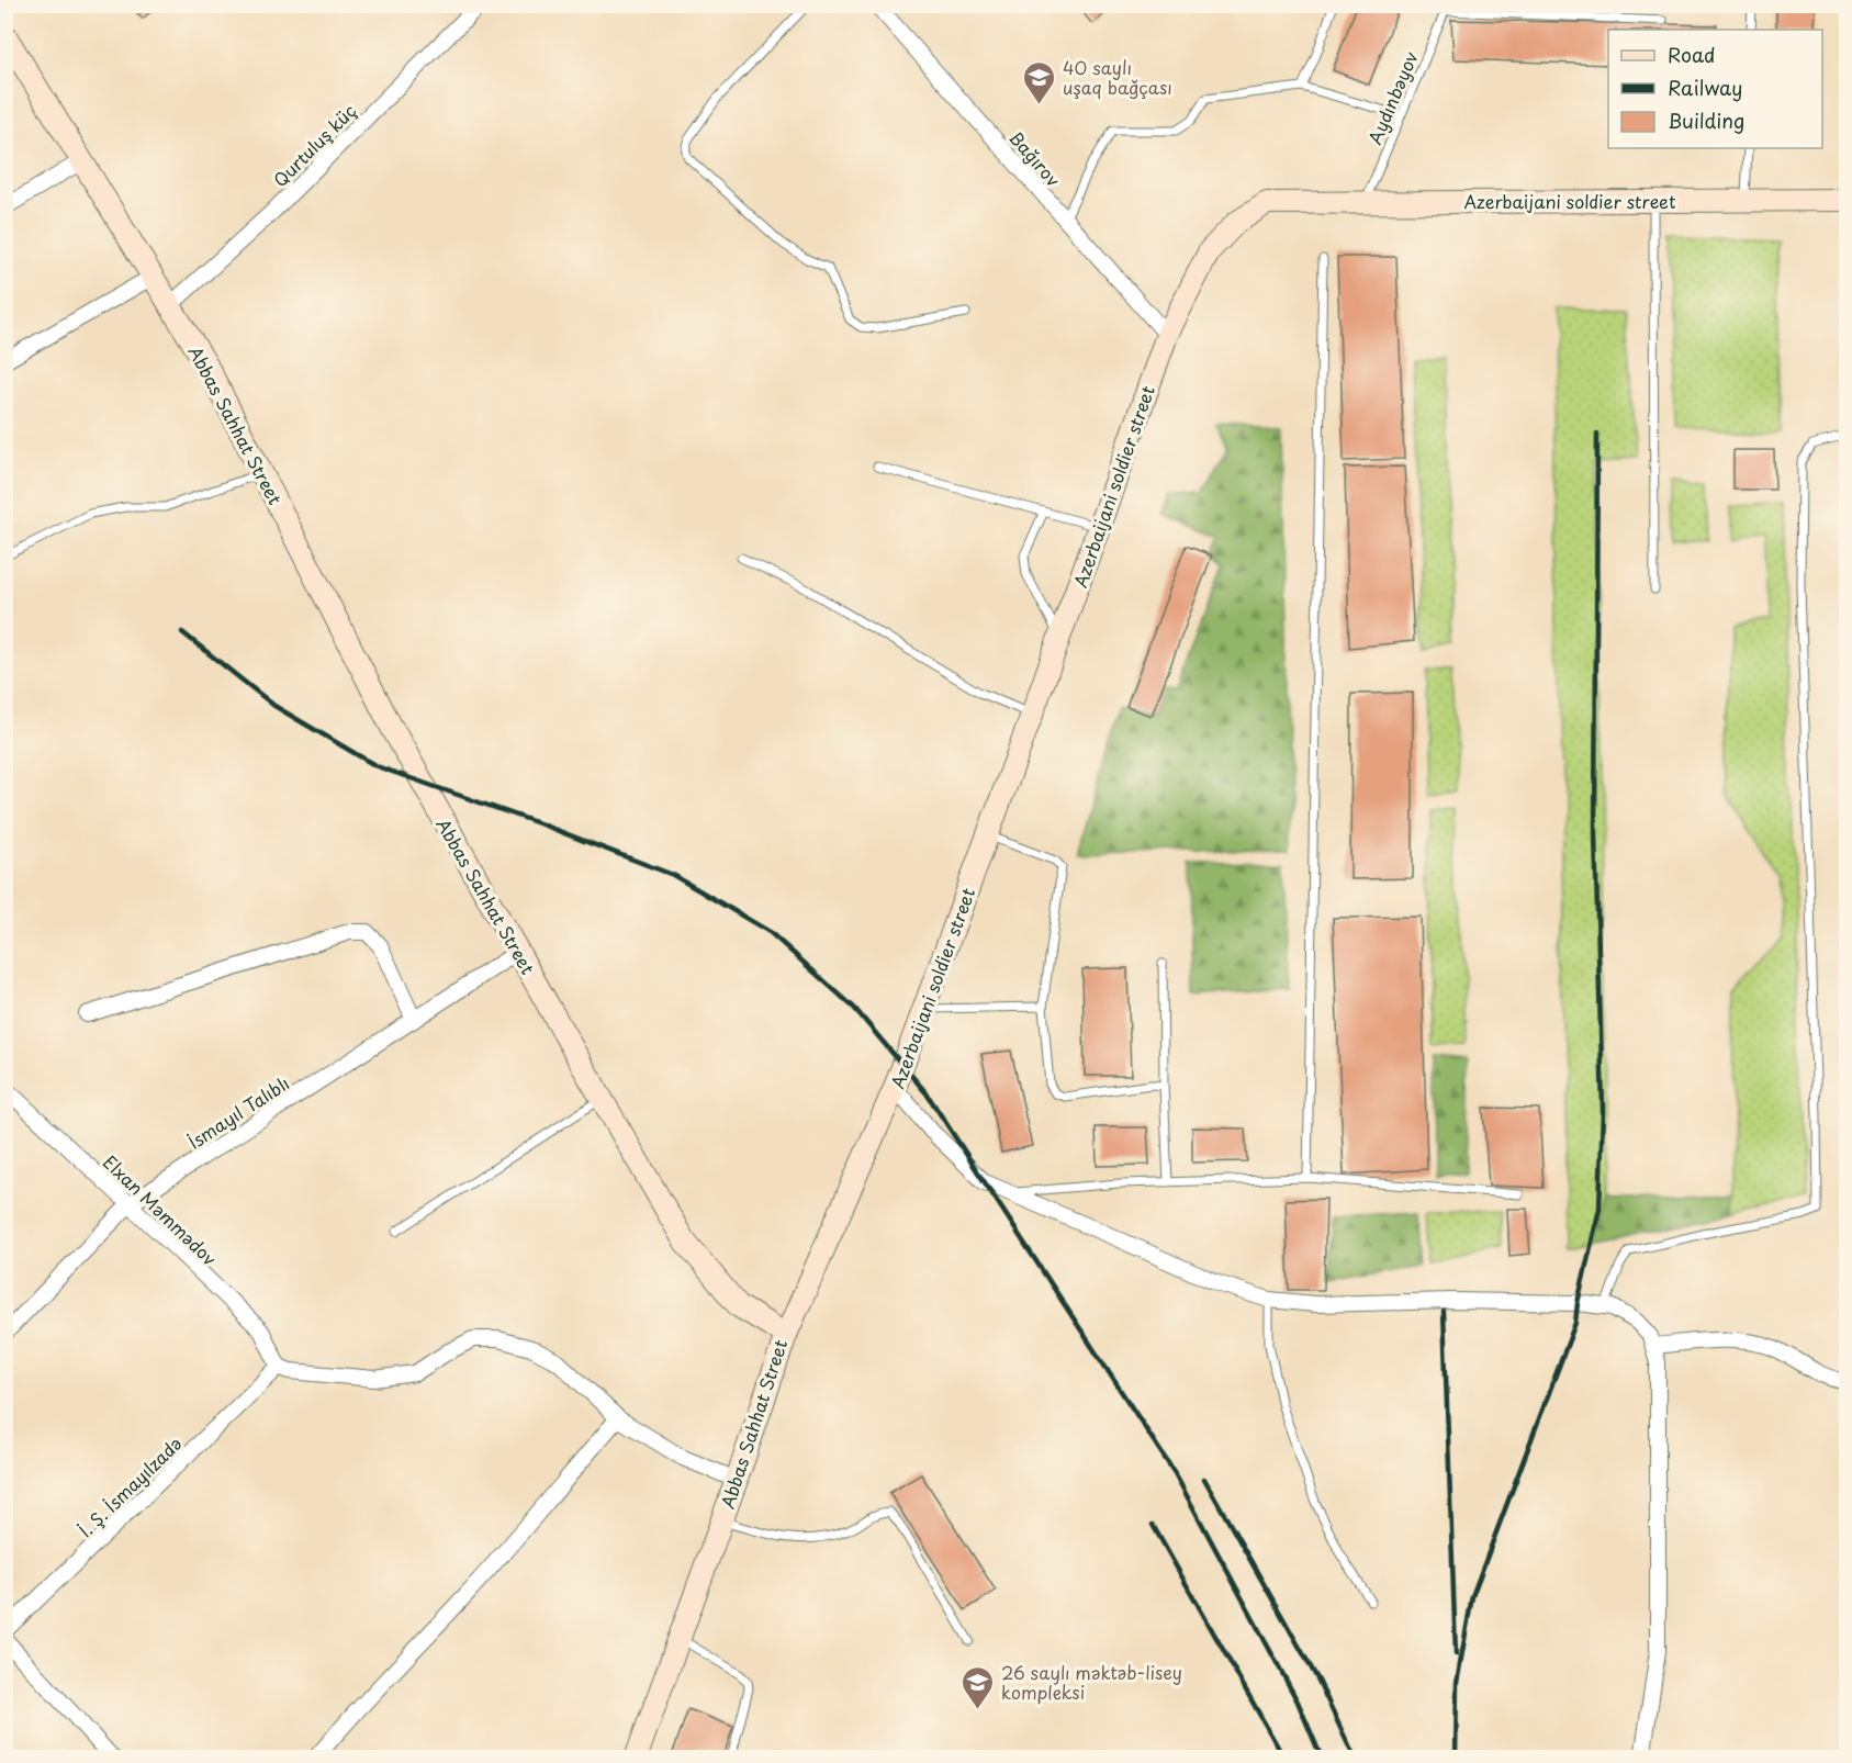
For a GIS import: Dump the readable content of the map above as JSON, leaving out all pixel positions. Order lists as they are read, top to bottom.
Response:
{
  "streets": {
    "main road": ["Azerbaijani soldier street", "Abbas Sahhat Street"],
    "street": [
      "Qurtuluş küç",
      "Bağırov",
      "İsmayıl Talıblı",
      "Elxan Məmmədov",
      "İ. Ş. İsmayılzadə"
    ],
    "lane": ["Aydınbəyov"]
  },
  "crossings": [
    ["Aydınbəyov", "Azerbaijani soldier street"],
    ["Qurtuluş küç", "Abbas Sahhat Street"],
    ["Bağırov", "Azerbaijani soldier street"],
    ["Azerbaijani soldier street", "Abbas Sahhat Street"],
    ["Abbas Sahhat Street", "İsmayıl Talıblı"],
    ["İsmayıl Talıblı", "Elxan Məmmədov"],
    ["Elxan Məmmədov", "İ. Ş. İsmayılzadə"]
  ],
  "places": {
    "school or university": ["40 saylı uşaq bağçası", "26 saylı məktəb-lisey kompleksi"]
  },
  "legend": ["Road", "Railway", "Building"]
}
